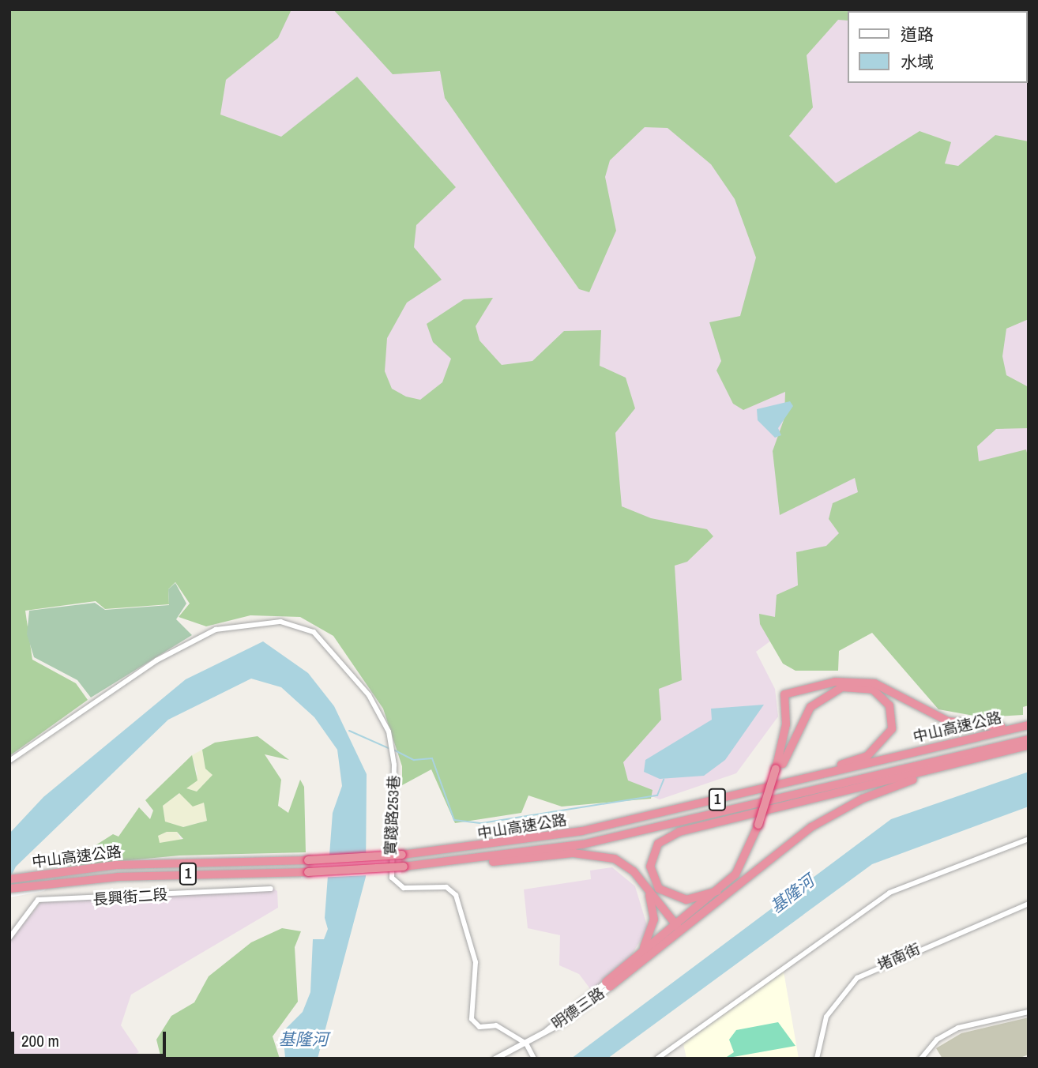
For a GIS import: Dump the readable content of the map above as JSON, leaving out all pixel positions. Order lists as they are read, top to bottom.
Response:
{
  "streets": {
    "highway": ["中山高速公路", "1"],
    "street": [
      "實踐路253巷",
      "長興街二段",
      "堵南街",
      "明德三路"
    ]
  },
  "crossings": [
    ["實踐路253巷", "明德三路"]
  ],
  "water": ["基隆河"],
  "legend": ["道路", "水域"],
  "scale_bar": "200 m"
}
